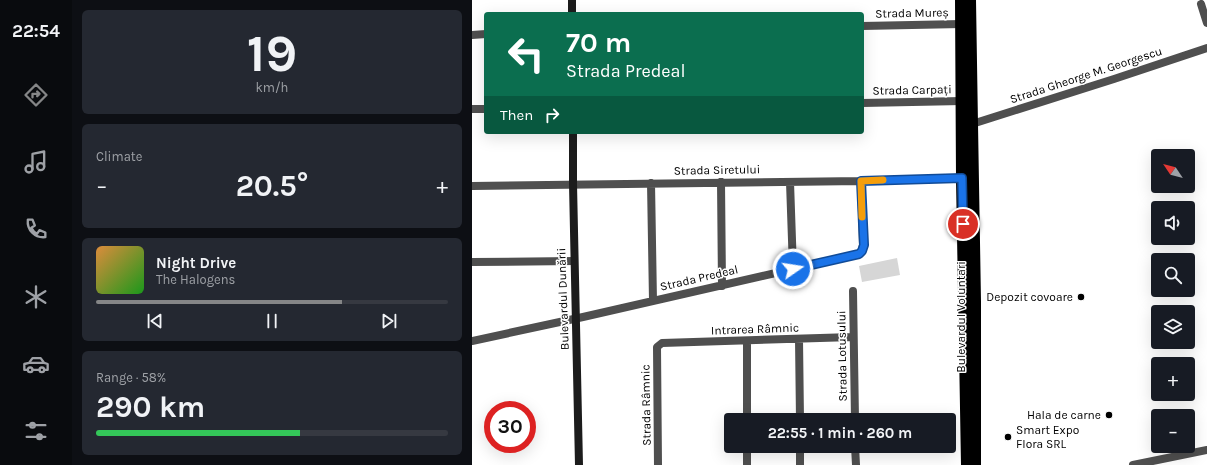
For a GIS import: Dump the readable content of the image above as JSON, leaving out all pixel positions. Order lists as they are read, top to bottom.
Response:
{
  "streets": {
    "highway": ["Bulevardul Voluntari"],
    "street": [
      "Strada Mureș",
      "Strada Gheorge M. Georgescu",
      "Strada Carpați",
      "Strada Siretului",
      "Strada Predeal",
      "Bulevardul Dunării",
      "Intrarea Râmnic",
      "Strada Lotusului",
      "Strada Râmnic"
    ]
  },
  "crossings": [
    ["Strada Mureș", "Bulevardul Voluntari"],
    ["Strada Gheorge M. Georgescu", "Bulevardul Voluntari"],
    ["Strada Carpați", "Bulevardul Voluntari"],
    ["Strada Siretului", "Strada Predeal"],
    ["Strada Siretului", "Bulevardul Dunării"],
    ["Strada Siretului", "Bulevardul Voluntari"],
    ["Strada Predeal", "Bulevardul Dunării"],
    ["Intrarea Râmnic", "Strada Lotusului"],
    ["Intrarea Râmnic", "Strada Râmnic"]
  ],
  "places": ["Depozit covoare", "Hala de carne", "Smart Expo Flora SRL"],
  "north": "top left",
  "page": {
    "tabs": "22:54",
    "tile": [
      ["19", "km/h"],
      "Climate",
      ["Range · 58%", "290 km"]
    ],
    "turn": ["70 m", "Strada Predeal"],
    "then": "Then",
    "map_buttons": ["+", "−"],
    "heat": ["−", "20.5°", "+"],
    "song": ["Night Drive", "The Halogens"],
    "limit": "30",
    "trip": "22:55 · 1 min · 260 m"
  }
}
